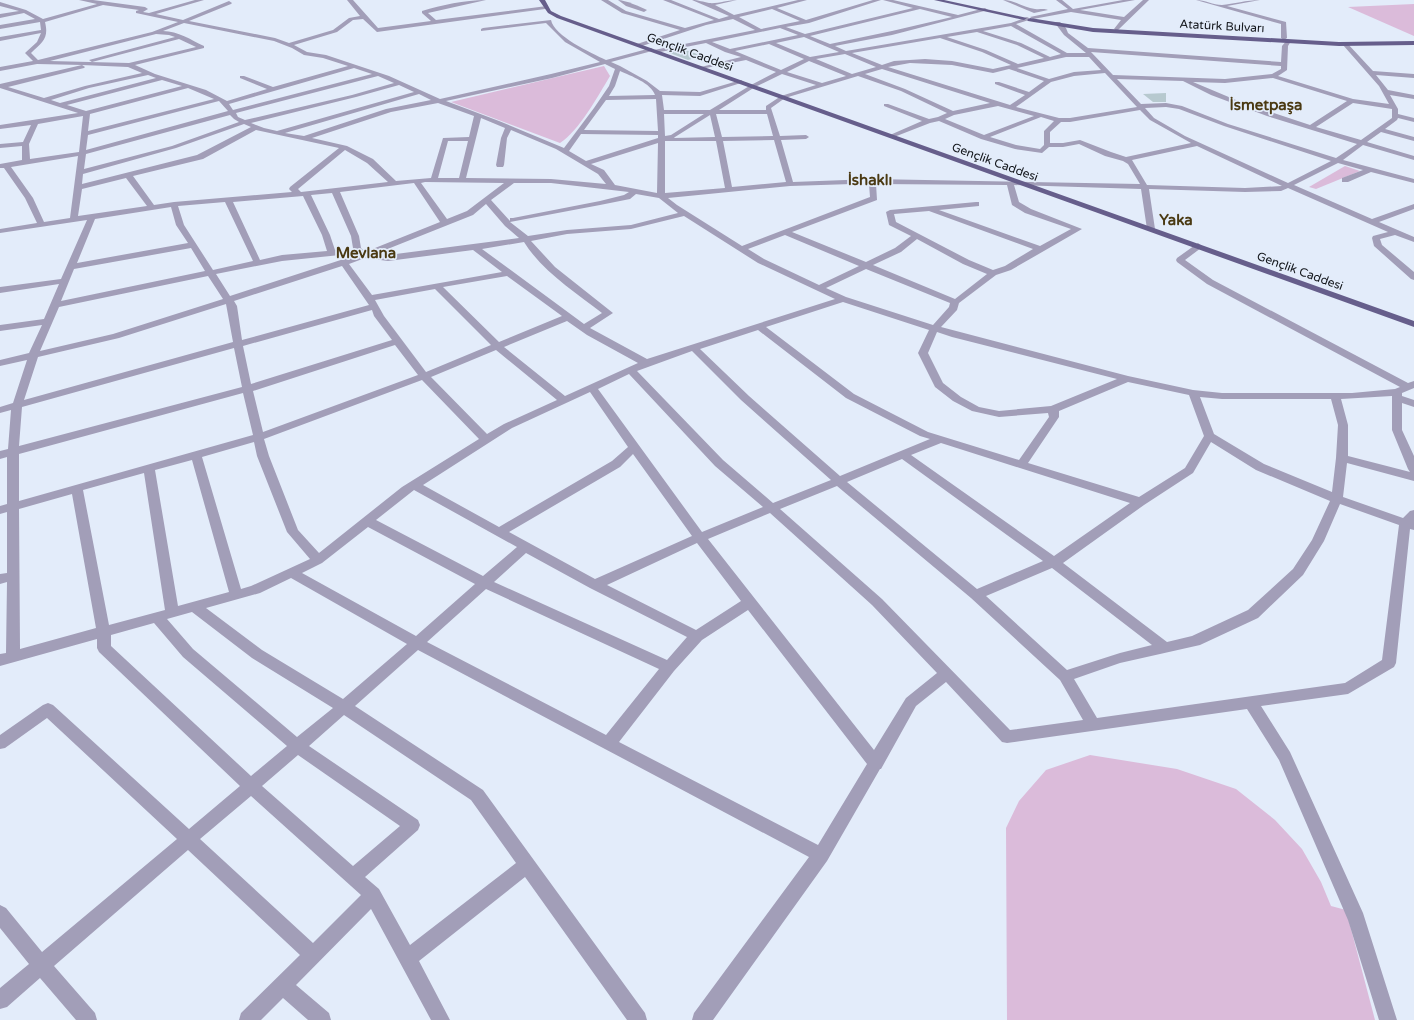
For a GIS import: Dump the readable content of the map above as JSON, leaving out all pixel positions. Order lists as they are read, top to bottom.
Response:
{
  "streets": {
    "main road": ["Atatürk Bulvarı", "Gençlik Caddesi"]
  },
  "districts": [
    "İsmetpaşa",
    "İshaklı",
    "Yaka",
    "Mevlana"
  ]
}
